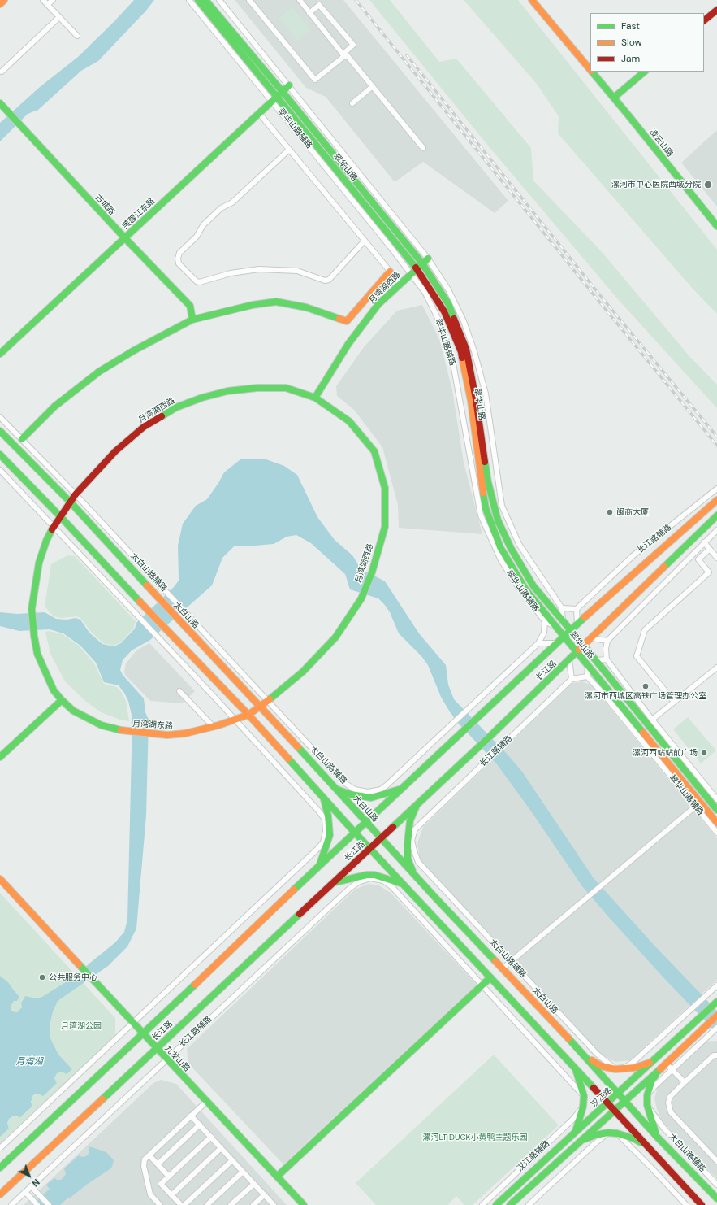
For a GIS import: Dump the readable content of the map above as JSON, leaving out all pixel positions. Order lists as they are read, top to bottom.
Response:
{
  "streets": {
    "main road": [
      "凌云山路",
      "翠华山路",
      "古城路",
      "芙蓉江东路",
      "月湾湖西路",
      "太白山路",
      "长江路",
      "月湾湖东路",
      "九龙山路",
      "汉江路"
    ],
    "street": [
      "翠华山路辅路",
      "长江路辅路",
      "太白山路辅路",
      "汉江路辅路"
    ]
  },
  "crossings": [
    ["翠华山路辅路", "翠华山路"],
    ["翠华山路辅路", "芙蓉江东路"],
    ["翠华山路辅路", "月湾湖西路"],
    ["翠华山路", "芙蓉江东路"],
    ["翠华山路", "月湾湖西路"],
    ["翠华山路", "长江路"],
    ["古城路", "芙蓉江东路"],
    ["月湾湖西路", "太白山路辅路"],
    ["月湾湖西路", "太白山路"],
    ["月湾湖西路", "月湾湖东路"],
    ["长江路辅路", "太白山路辅路"],
    ["长江路辅路", "九龙山路"],
    ["太白山路", "长江路"],
    ["太白山路", "汉江路"],
    ["长江路", "九龙山路"]
  ],
  "water": ["月湾湖"],
  "parks": ["月湾湖公园", "漯河LT DUCK小黄鸭主题乐园"],
  "places": [
    "漯河市中心医院西城分院",
    "闽商大厦",
    "漯河市西城区高铁广场管理办公室",
    "漯河西站站前广场",
    "公共服务中心"
  ],
  "legend": ["Fast", "Slow", "Jam"],
  "north": "bottom right"
}
